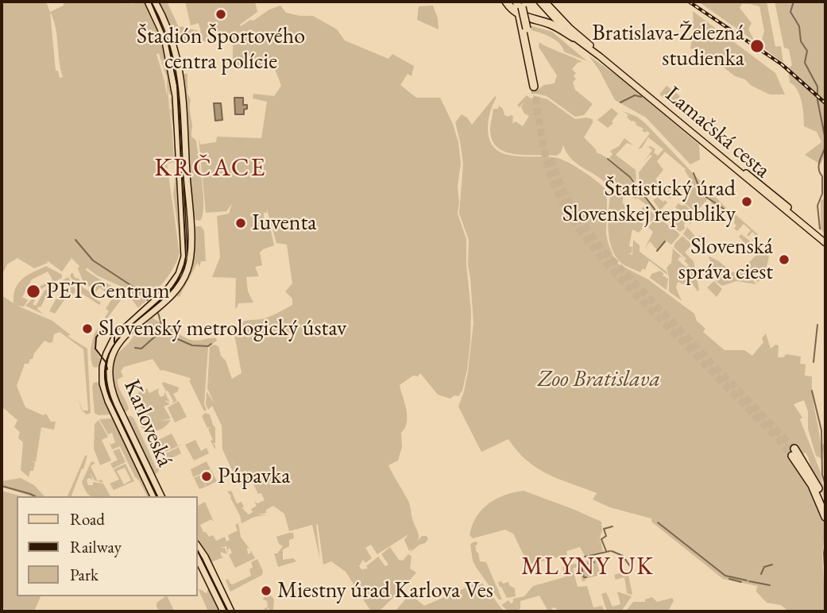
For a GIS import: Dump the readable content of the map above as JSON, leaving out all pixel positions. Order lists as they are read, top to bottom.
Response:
{
  "streets": {
    "main road": ["Lamačská cesta", "Karloveská"]
  },
  "districts": ["KRČACE", "MLYNY UK"],
  "parks": ["Zoo Bratislava"],
  "places": [
    "Štadión Športového centra polície",
    "Bratislava-Železná studienka",
    "Štatistický úrad Slovenskej republiky",
    "Iuventa",
    "Slovenská správa ciest",
    "PET Centrum",
    "Slovenský metrologický ústav",
    "Púpavka",
    "Miestny úrad Karlova Ves"
  ],
  "legend": ["Road", "Railway", "Park"]
}
